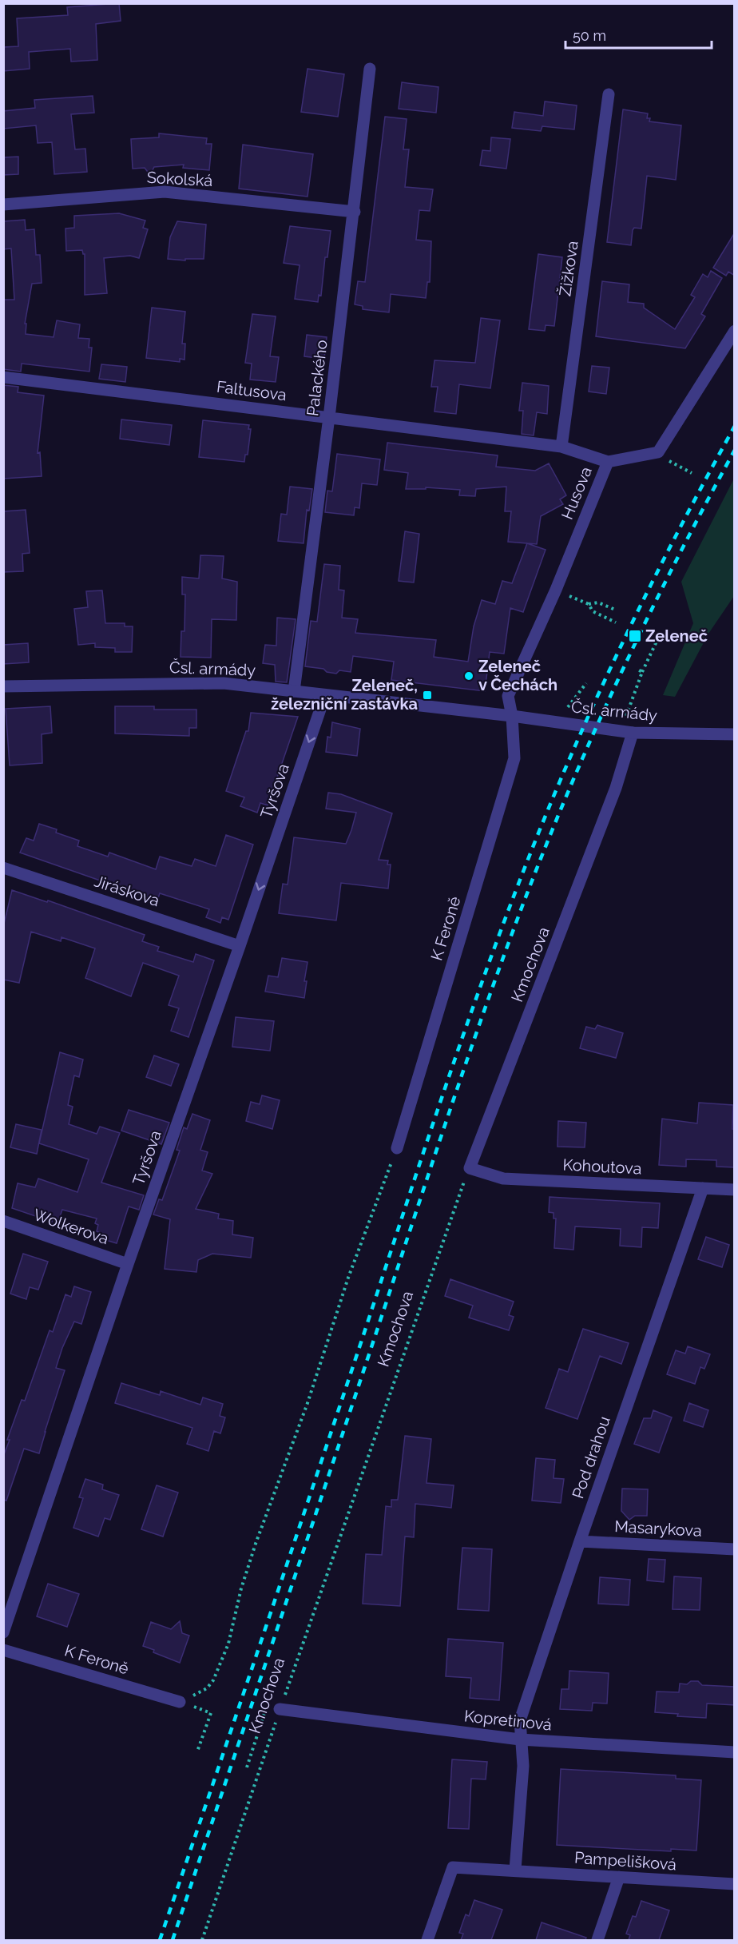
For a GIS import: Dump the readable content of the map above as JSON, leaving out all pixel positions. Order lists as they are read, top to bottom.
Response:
{
  "streets": {
    "street": [
      "Sokolská",
      "Žižkova",
      "Palackého",
      "Faltusova",
      "Husova",
      "Čsl. armády",
      "Tyršova",
      "Jiráskova",
      "K Feroně",
      "Kmochova",
      "Kohoutova",
      "Wolkerova",
      "Pod drahou",
      "Masarykova",
      "Kopretinová",
      "Pampelišková"
    ]
  },
  "crossings": [
    ["Sokolská", "Palackého"],
    ["Žižkova", "Faltusova"],
    ["Palackého", "Faltusova"],
    ["Palackého", "Čsl. armády"],
    ["Faltusova", "Husova"],
    ["Husova", "Čsl. armády"],
    ["Husova", "K Feroně"],
    ["Čsl. armády", "Tyršova"],
    ["Čsl. armády", "K Feroně"],
    ["Čsl. armády", "Kmochova"],
    ["Tyršova", "Jiráskova"],
    ["Tyršova", "Wolkerova"],
    ["Kmochova", "Kohoutova"],
    ["Kmochova", "Kopretinová"],
    ["Kohoutova", "Pod drahou"],
    ["Pod drahou", "Masarykova"],
    ["Pod drahou", "Kopretinová"]
  ],
  "places": {
    "transit": ["Zeleneč", "Zeleneč, železniční zastávka"],
    "other": ["Zeleneč v Čechách"]
  },
  "scale_bar": "50 m"
}
